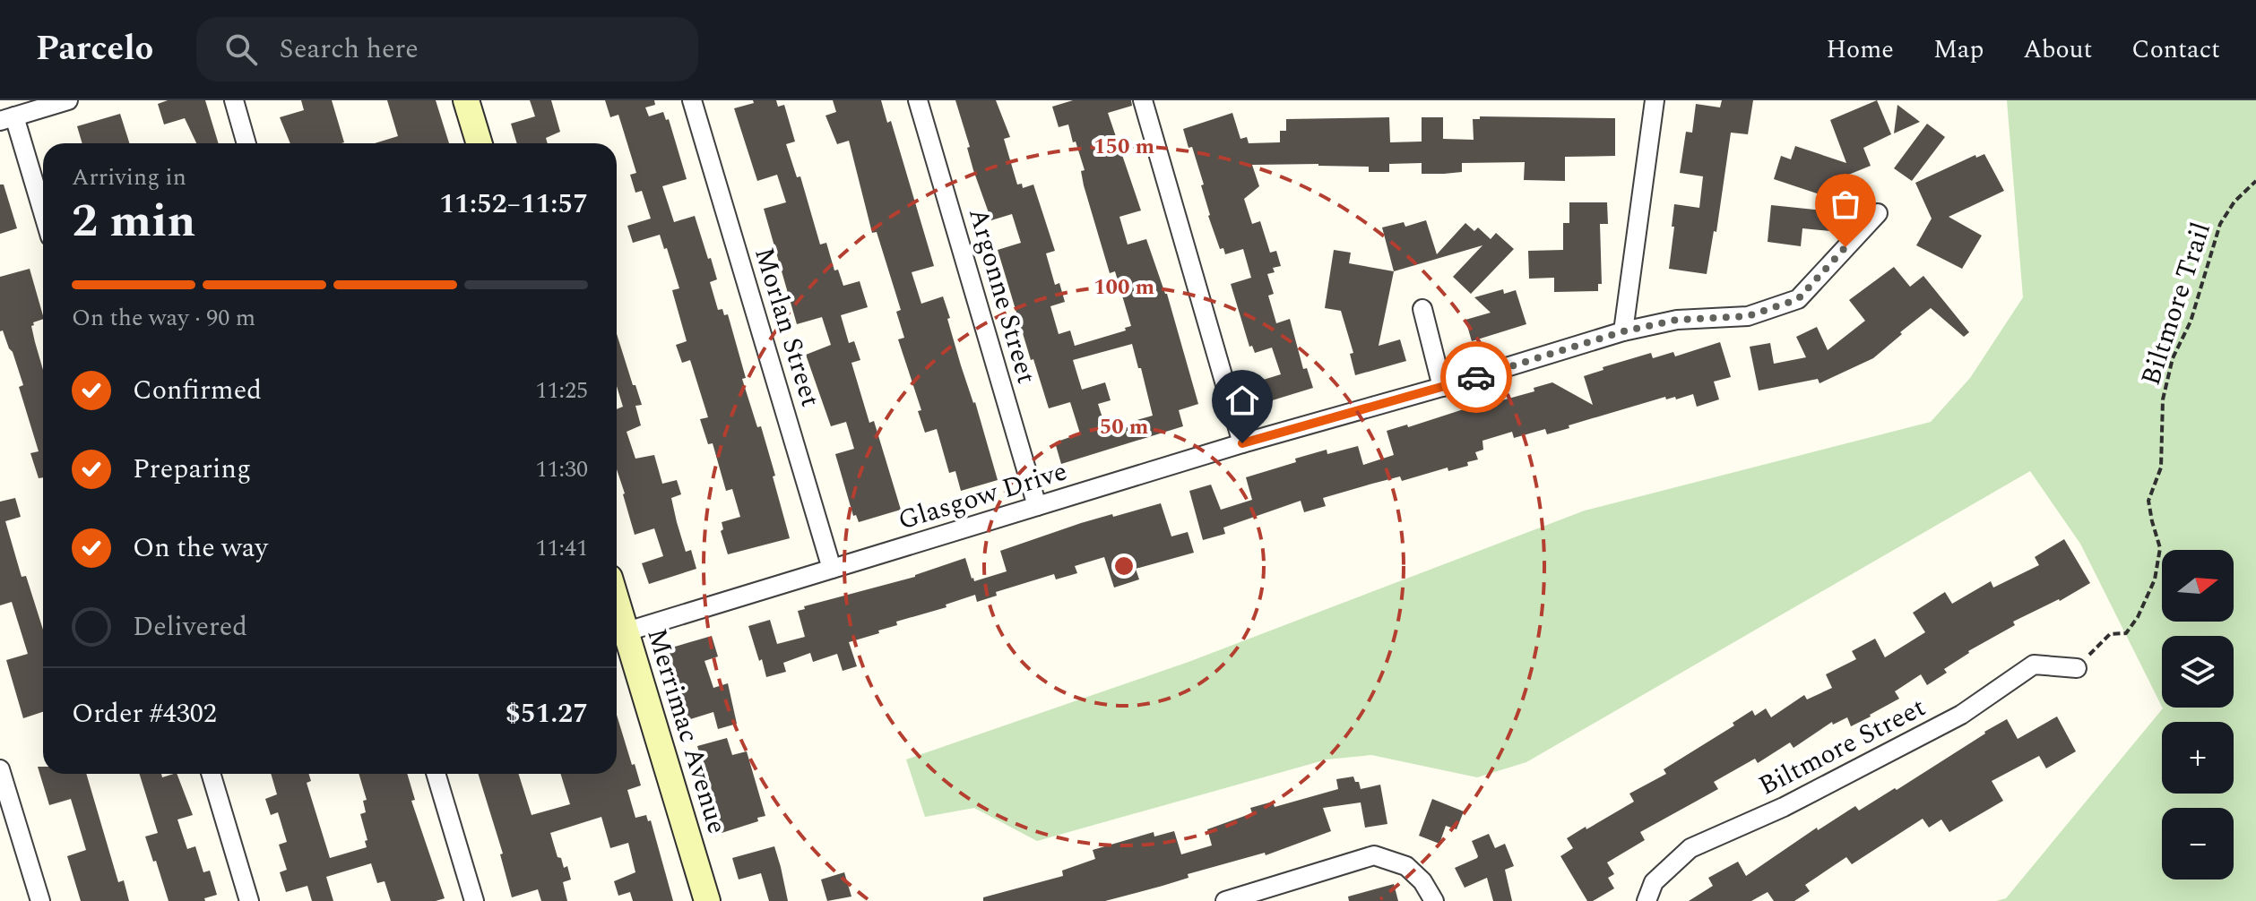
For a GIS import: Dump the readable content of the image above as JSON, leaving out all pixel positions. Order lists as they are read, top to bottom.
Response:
{
  "streets": {
    "street": [
      "Argonne Street",
      "Morlan Street",
      "Glasgow Drive",
      "Merrimac Avenue",
      "Biltmore Street"
    ],
    "path": ["Biltmore Trail"]
  },
  "crossings": [
    ["Argonne Street", "Glasgow Drive"],
    ["Biltmore Trail", "Biltmore Street"],
    ["Morlan Street", "Glasgow Drive"],
    ["Glasgow Drive", "Merrimac Avenue"]
  ],
  "north": "right",
  "page": {
    "header": "Parcelo",
    "search": "Search here",
    "nav": [
      "Home",
      "Map",
      "About",
      "Contact"
    ],
    "heading": ["2 min", "Arriving in", "11:52–11:57"],
    "panel": ["Order #4302", "$51.27"],
    "bar": "On the way · 90 m",
    "list": [
      ["Confirmed", "11:25"],
      ["Preparing", "11:30"],
      ["On the way", "11:41"],
      "Delivered"
    ],
    "map_buttons": ["+", "−"]
  },
  "rings": ["150 m", "100 m", "50 m"]
}
